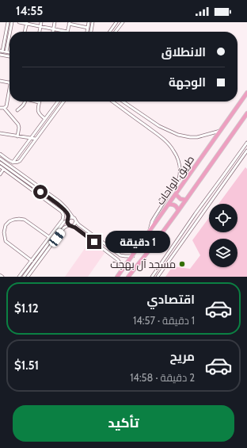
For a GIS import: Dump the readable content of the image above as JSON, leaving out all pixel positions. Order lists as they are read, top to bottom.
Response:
{
  "streets": {
    "highway": ["طريق الواحات"]
  },
  "places": ["مسجد آل بهجت"],
  "page": {
    "status": "14:55",
    "banner": ["الانطلاق", "الوجهة"],
    "bubble": "1 دقيقة",
    "list": [
      {
        "name": "اقتصادي",
        "note": "1 دقيقة · 14:57",
        "value": "$1.12"
      },
      {
        "name": "مريح",
        "note": "2 دقيقة · 14:58",
        "value": "$1.51"
      }
    ],
    "buttons": "تأكيد"
  }
}
